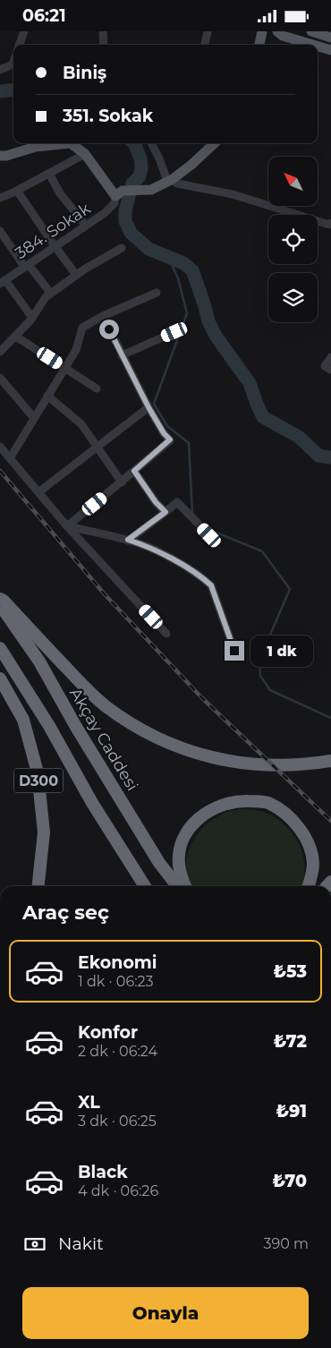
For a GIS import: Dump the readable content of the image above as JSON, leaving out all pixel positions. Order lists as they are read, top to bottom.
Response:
{
  "streets": {
    "highway": ["Akçay Caddesi", "D300"],
    "street": ["384. Sokak"]
  },
  "north": "top left",
  "page": {
    "status": "06:21",
    "banner": ["Biniş", "351. Sokak"],
    "bubble": "1 dk",
    "heading": "Araç seç",
    "list": [
      {
        "name": "Ekonomi",
        "note": "1 dk · 06:23",
        "value": "₺53"
      },
      {
        "name": "Konfor",
        "note": "2 dk · 06:24",
        "value": "₺72"
      },
      {
        "name": "XL",
        "note": "3 dk · 06:25",
        "value": "₺91"
      },
      {
        "name": "Black",
        "note": "4 dk · 06:26",
        "value": "₺70"
      }
    ],
    "pay": ["Nakit", "390 m"],
    "buttons": "Onayla"
  }
}
